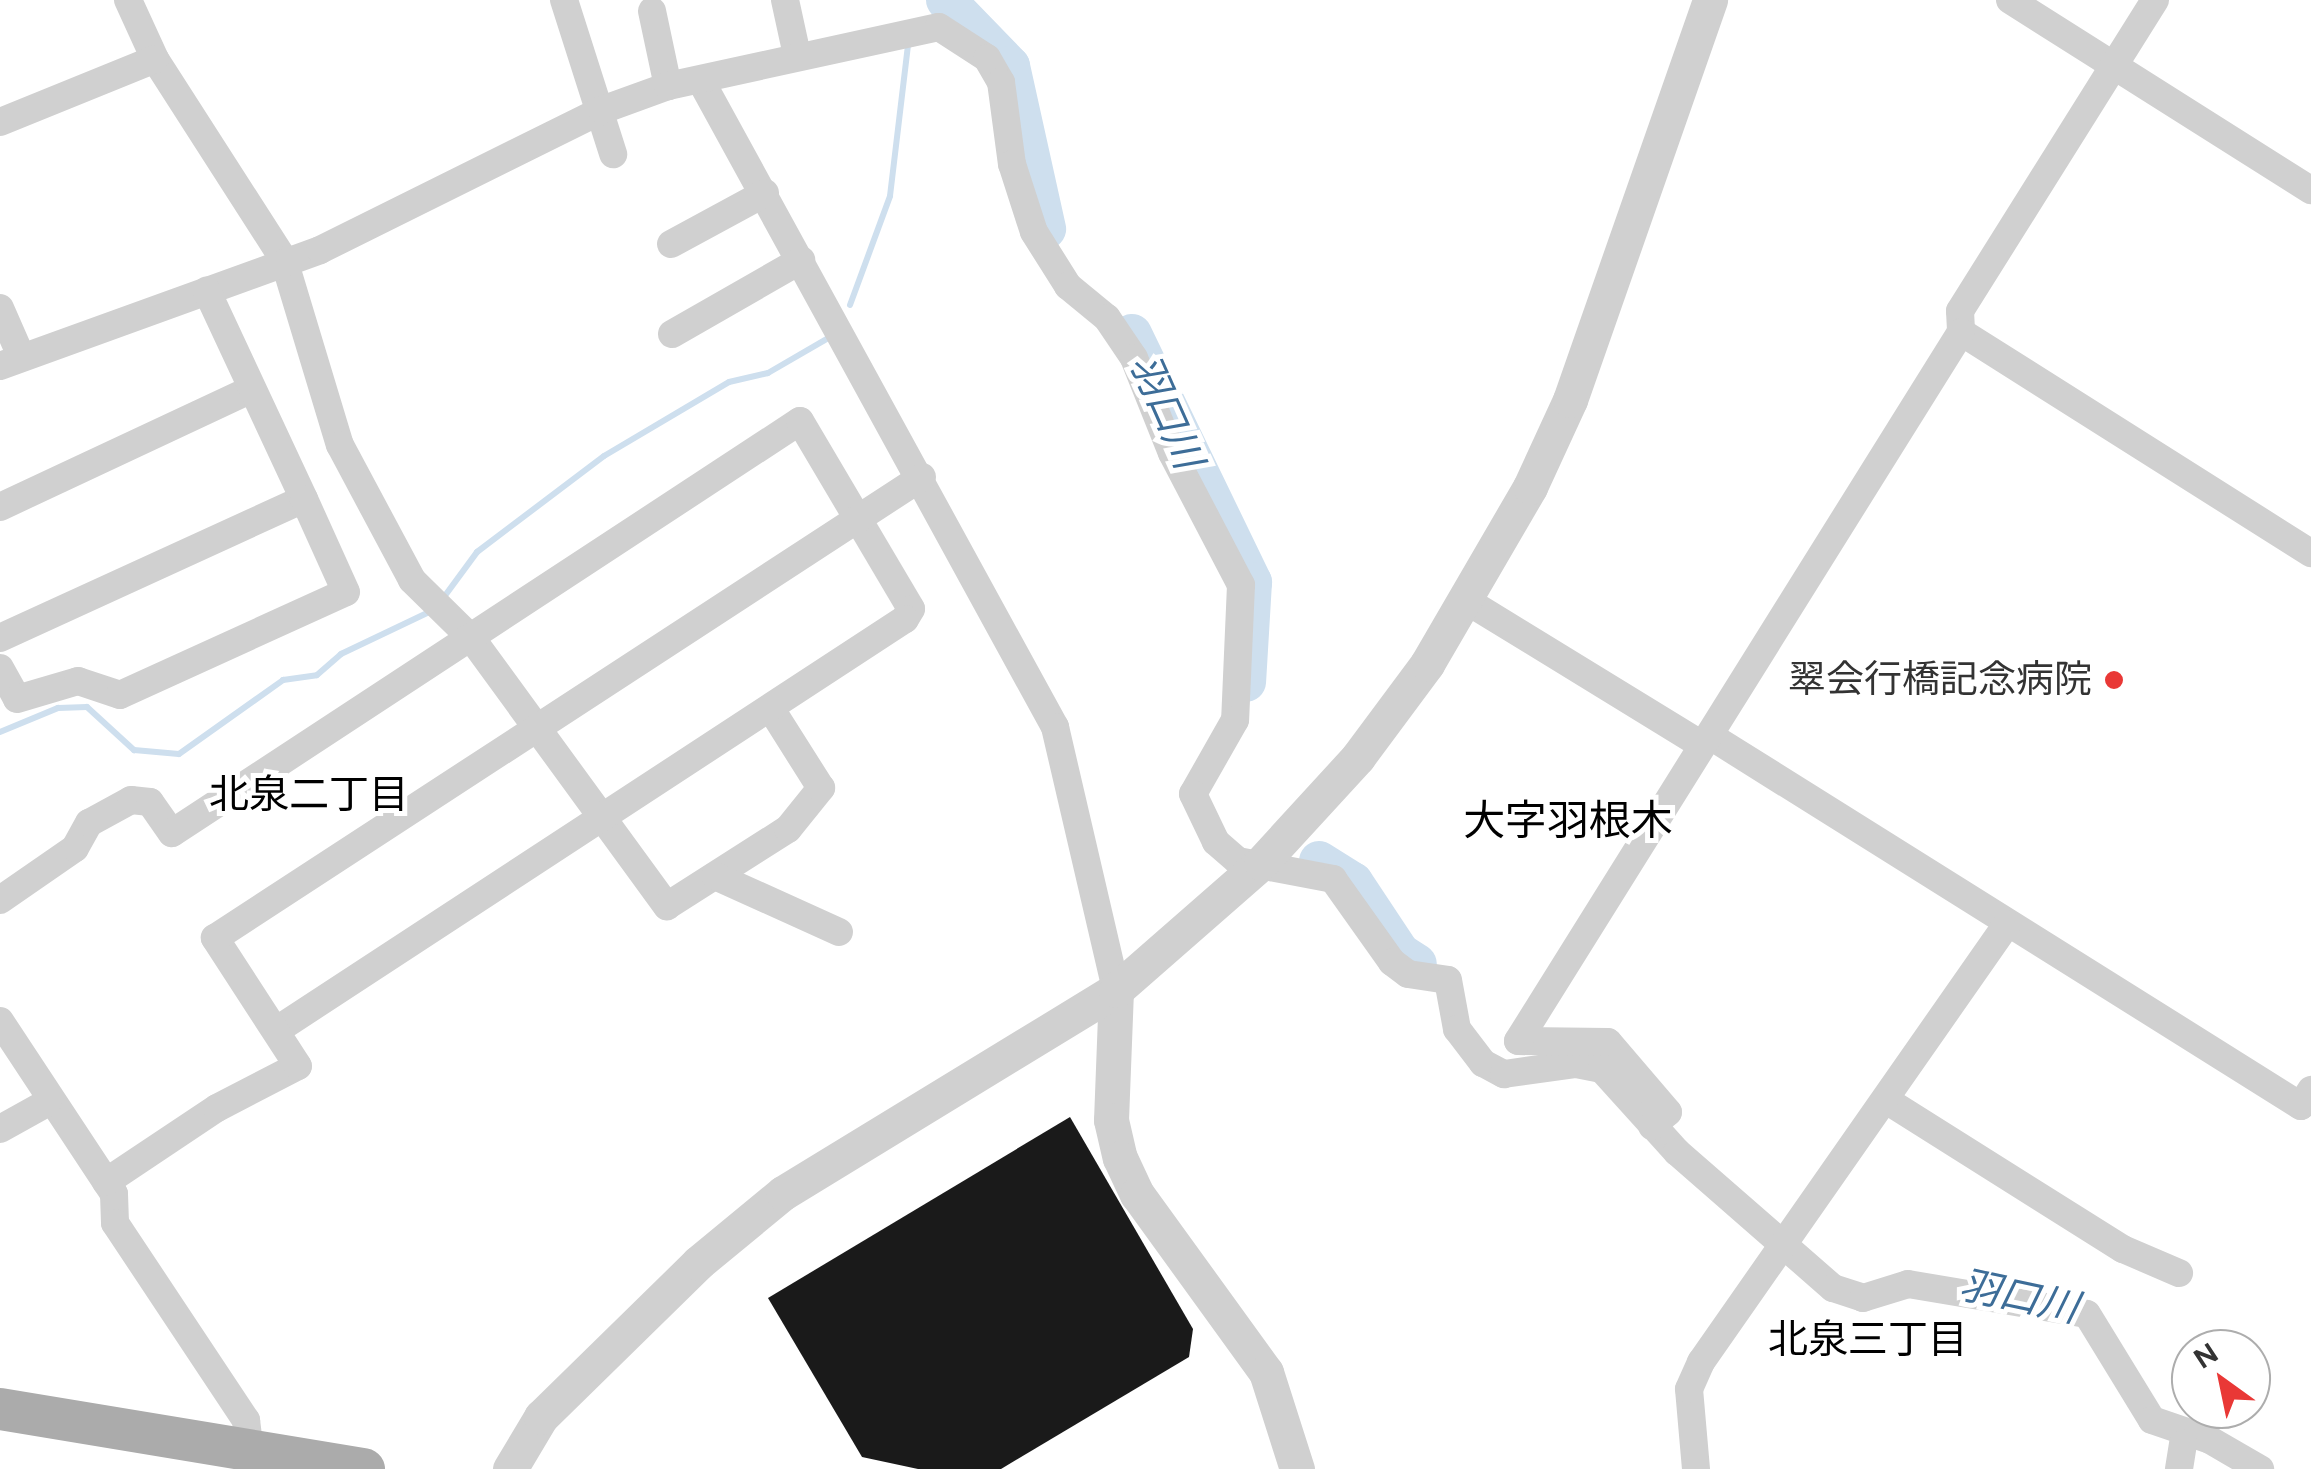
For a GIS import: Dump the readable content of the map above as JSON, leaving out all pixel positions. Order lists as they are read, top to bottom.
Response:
{
  "districts": ["北泉二丁目", "大字羽根木", "北泉三丁目"],
  "water": ["羽口川"],
  "places": ["翠会行橋記念病院"],
  "north": "top left"
}
